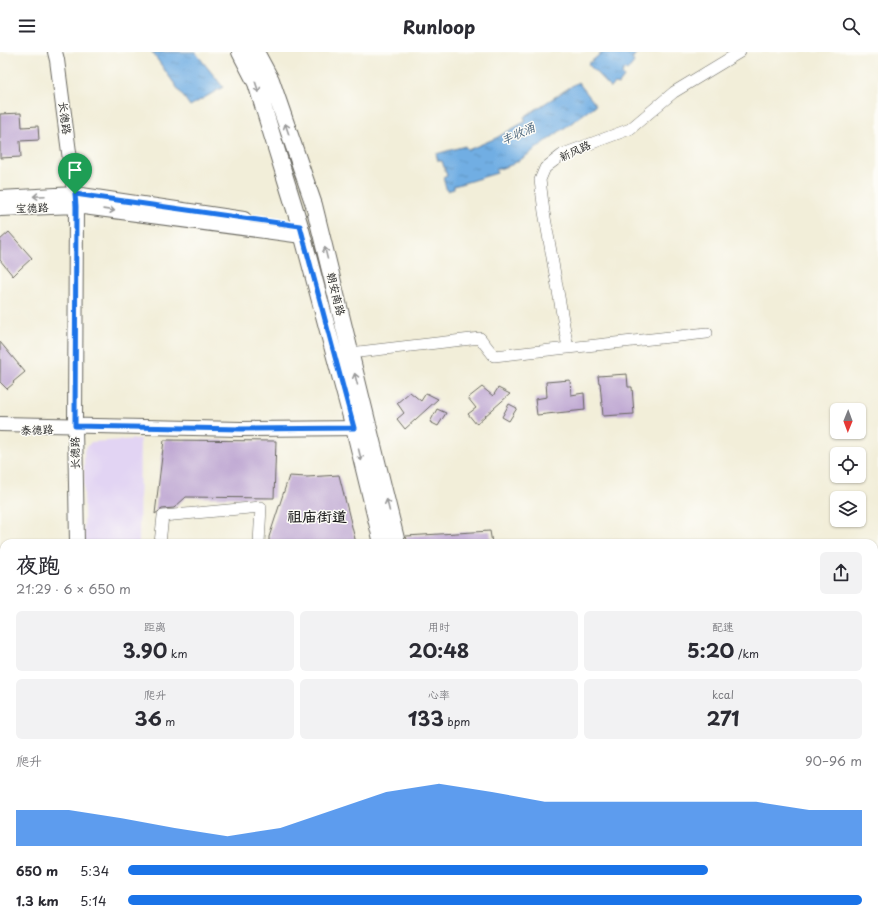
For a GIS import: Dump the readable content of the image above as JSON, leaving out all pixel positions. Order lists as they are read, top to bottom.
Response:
{
  "streets": {
    "main road": ["朝安南路"],
    "street": [
      "长德路",
      "新风路",
      "宝德路",
      "泰德路"
    ]
  },
  "crossings": [
    ["长德路", "宝德路"],
    ["长德路", "泰德路"],
    ["宝德路", "朝安南路"],
    ["朝安南路", "泰德路"]
  ],
  "districts": ["祖庙街道"],
  "water": ["丰收涌"],
  "north": "bottom",
  "page": {
    "header": "Runloop",
    "heading": ["夜跑", "21:29 · 6 × 650 m"],
    "stats": [
      ["距离", "3.90 km"],
      ["用时", "20:48"],
      ["配速", "5:20 /km"],
      ["爬升", "36 m"],
      ["心率", "133 bpm"],
      ["kcal", "271"]
    ],
    "chart": ["爬升", "90–96 m"],
    "list": [
      {
        "name": "650 m",
        "note": "5:34"
      },
      {
        "name": "1.3 km",
        "note": "5:14"
      }
    ]
  }
}
